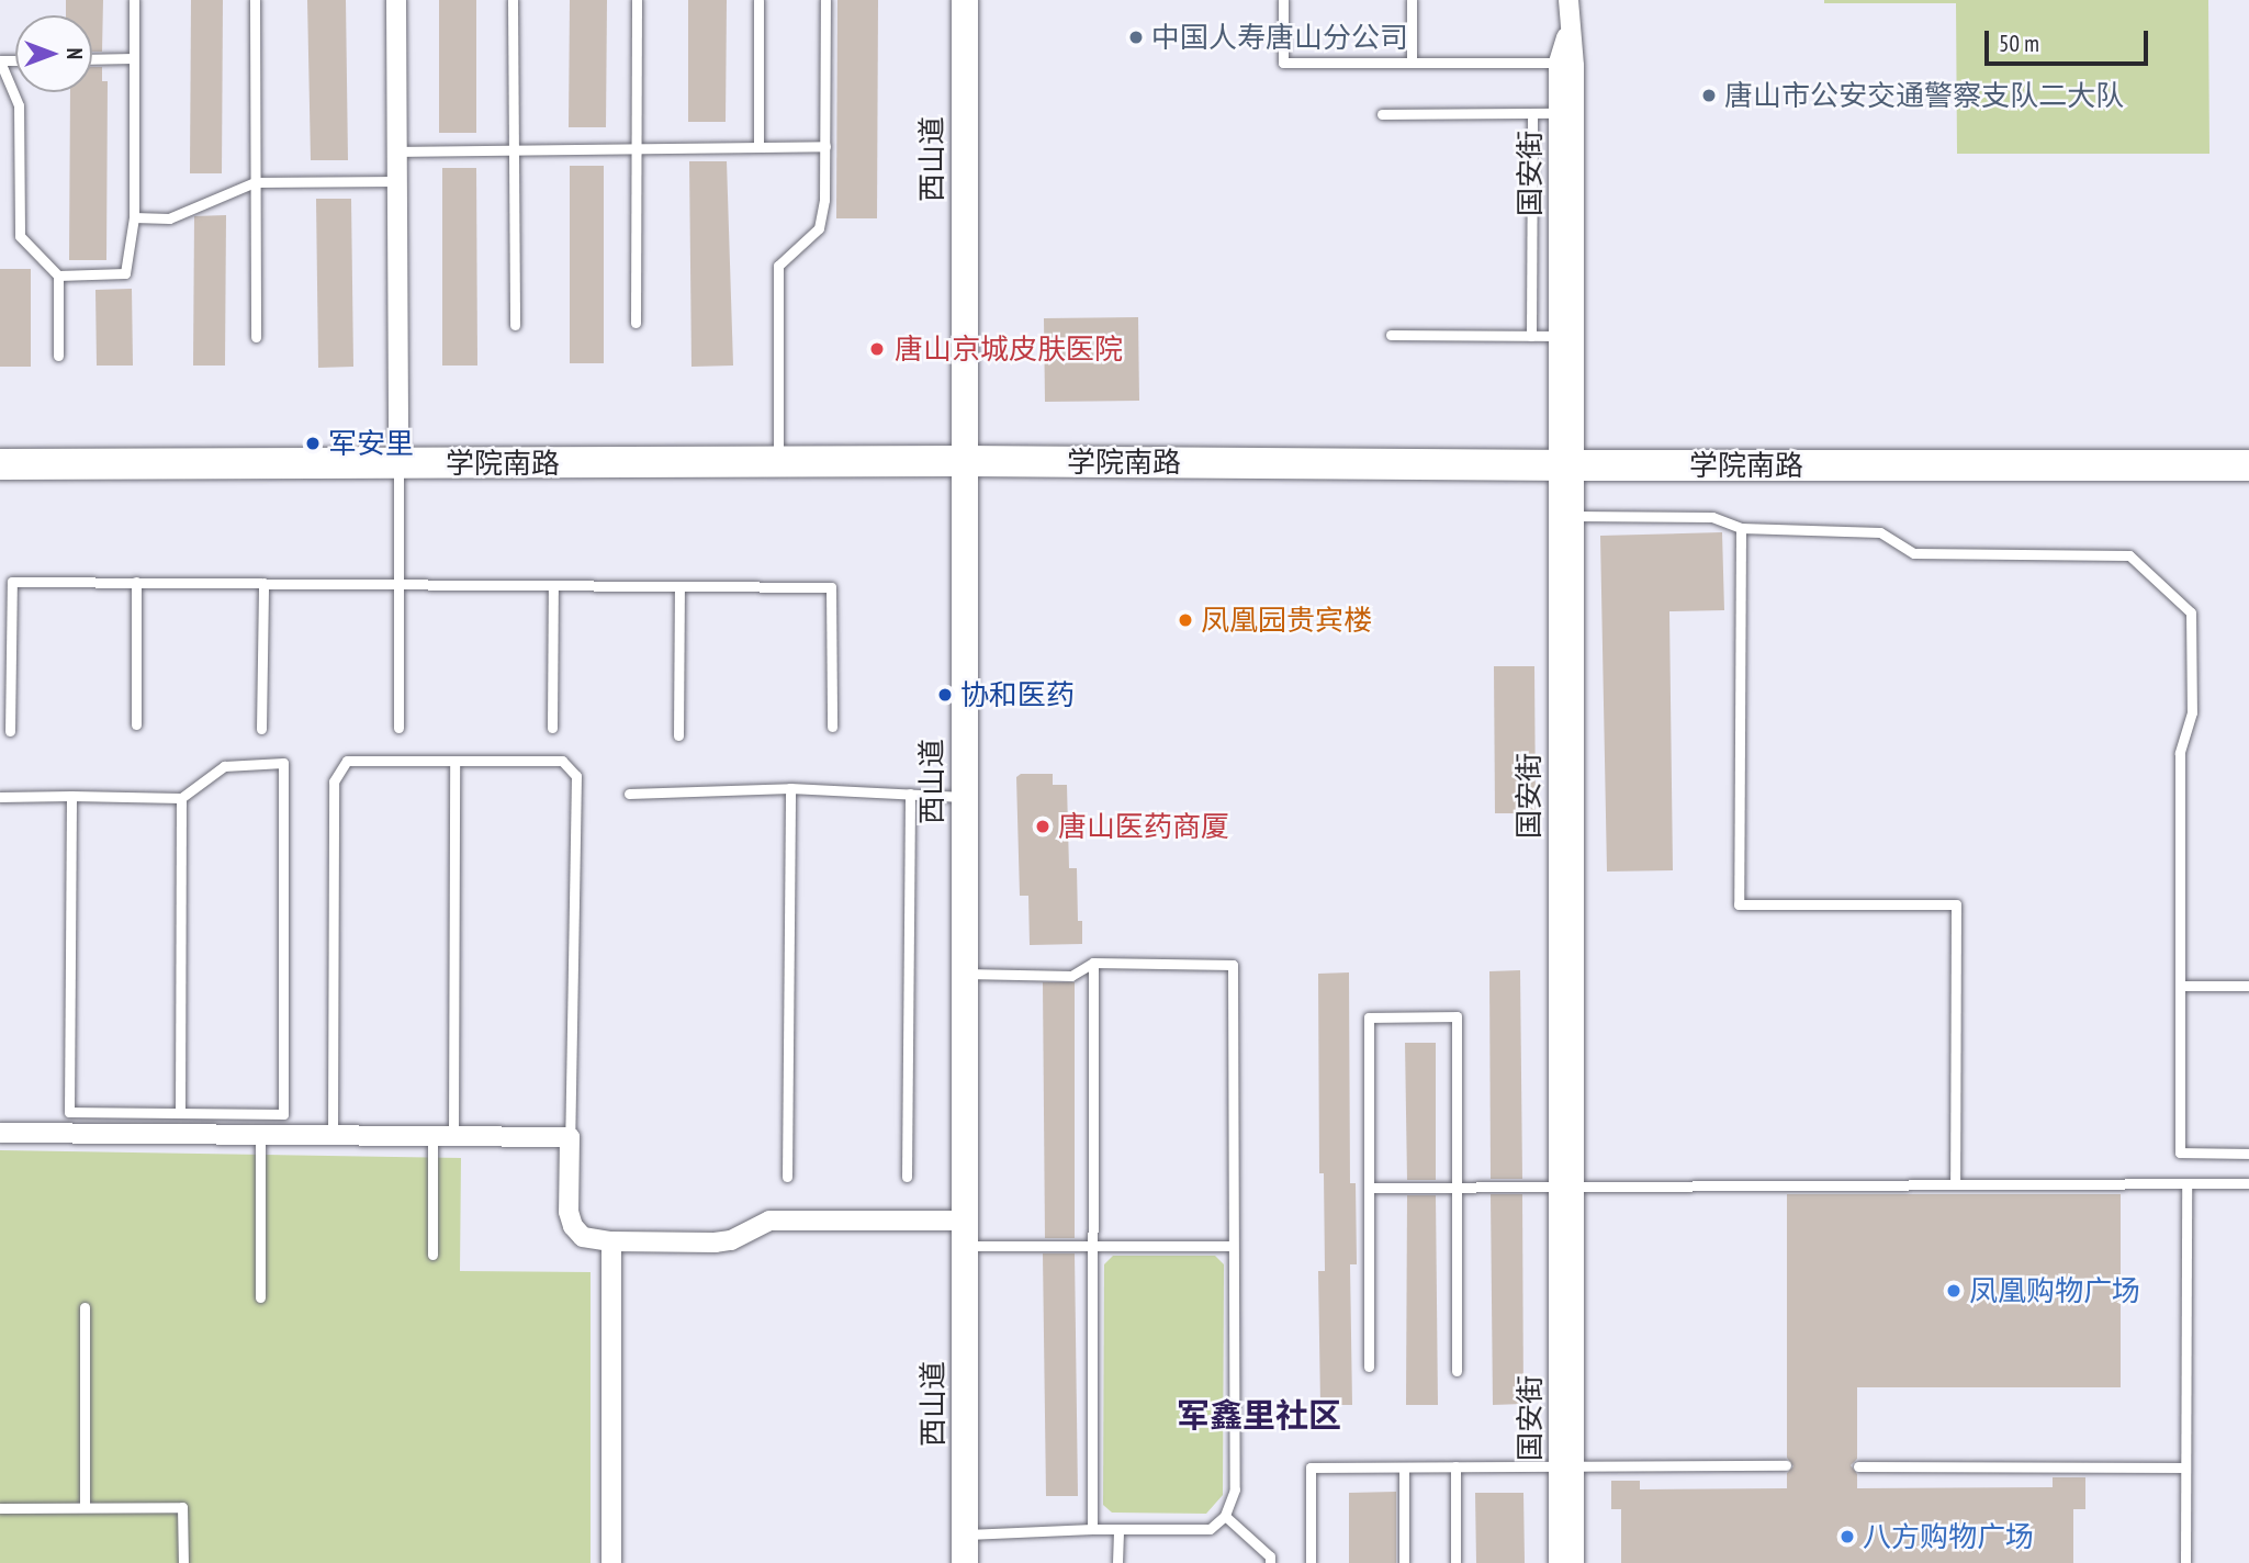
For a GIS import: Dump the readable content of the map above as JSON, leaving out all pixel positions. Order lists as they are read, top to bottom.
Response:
{
  "streets": {
    "main road": ["学院南路"],
    "street": ["西山道", "国安街"]
  },
  "crossings": [
    ["西山道", "学院南路"],
    ["国安街", "学院南路"]
  ],
  "districts": ["军鑫里社区"],
  "places": [
    "中国人寿唐山分公司",
    "唐山市公安交通警察支队二大队",
    "唐山京城皮肤医院",
    "军安里",
    "凤凰园贵宾楼",
    "协和医药",
    "唐山医药商厦",
    "凤凰购物广场",
    "八方购物广场"
  ],
  "scale_bar": "50 m",
  "north": "right"
}
